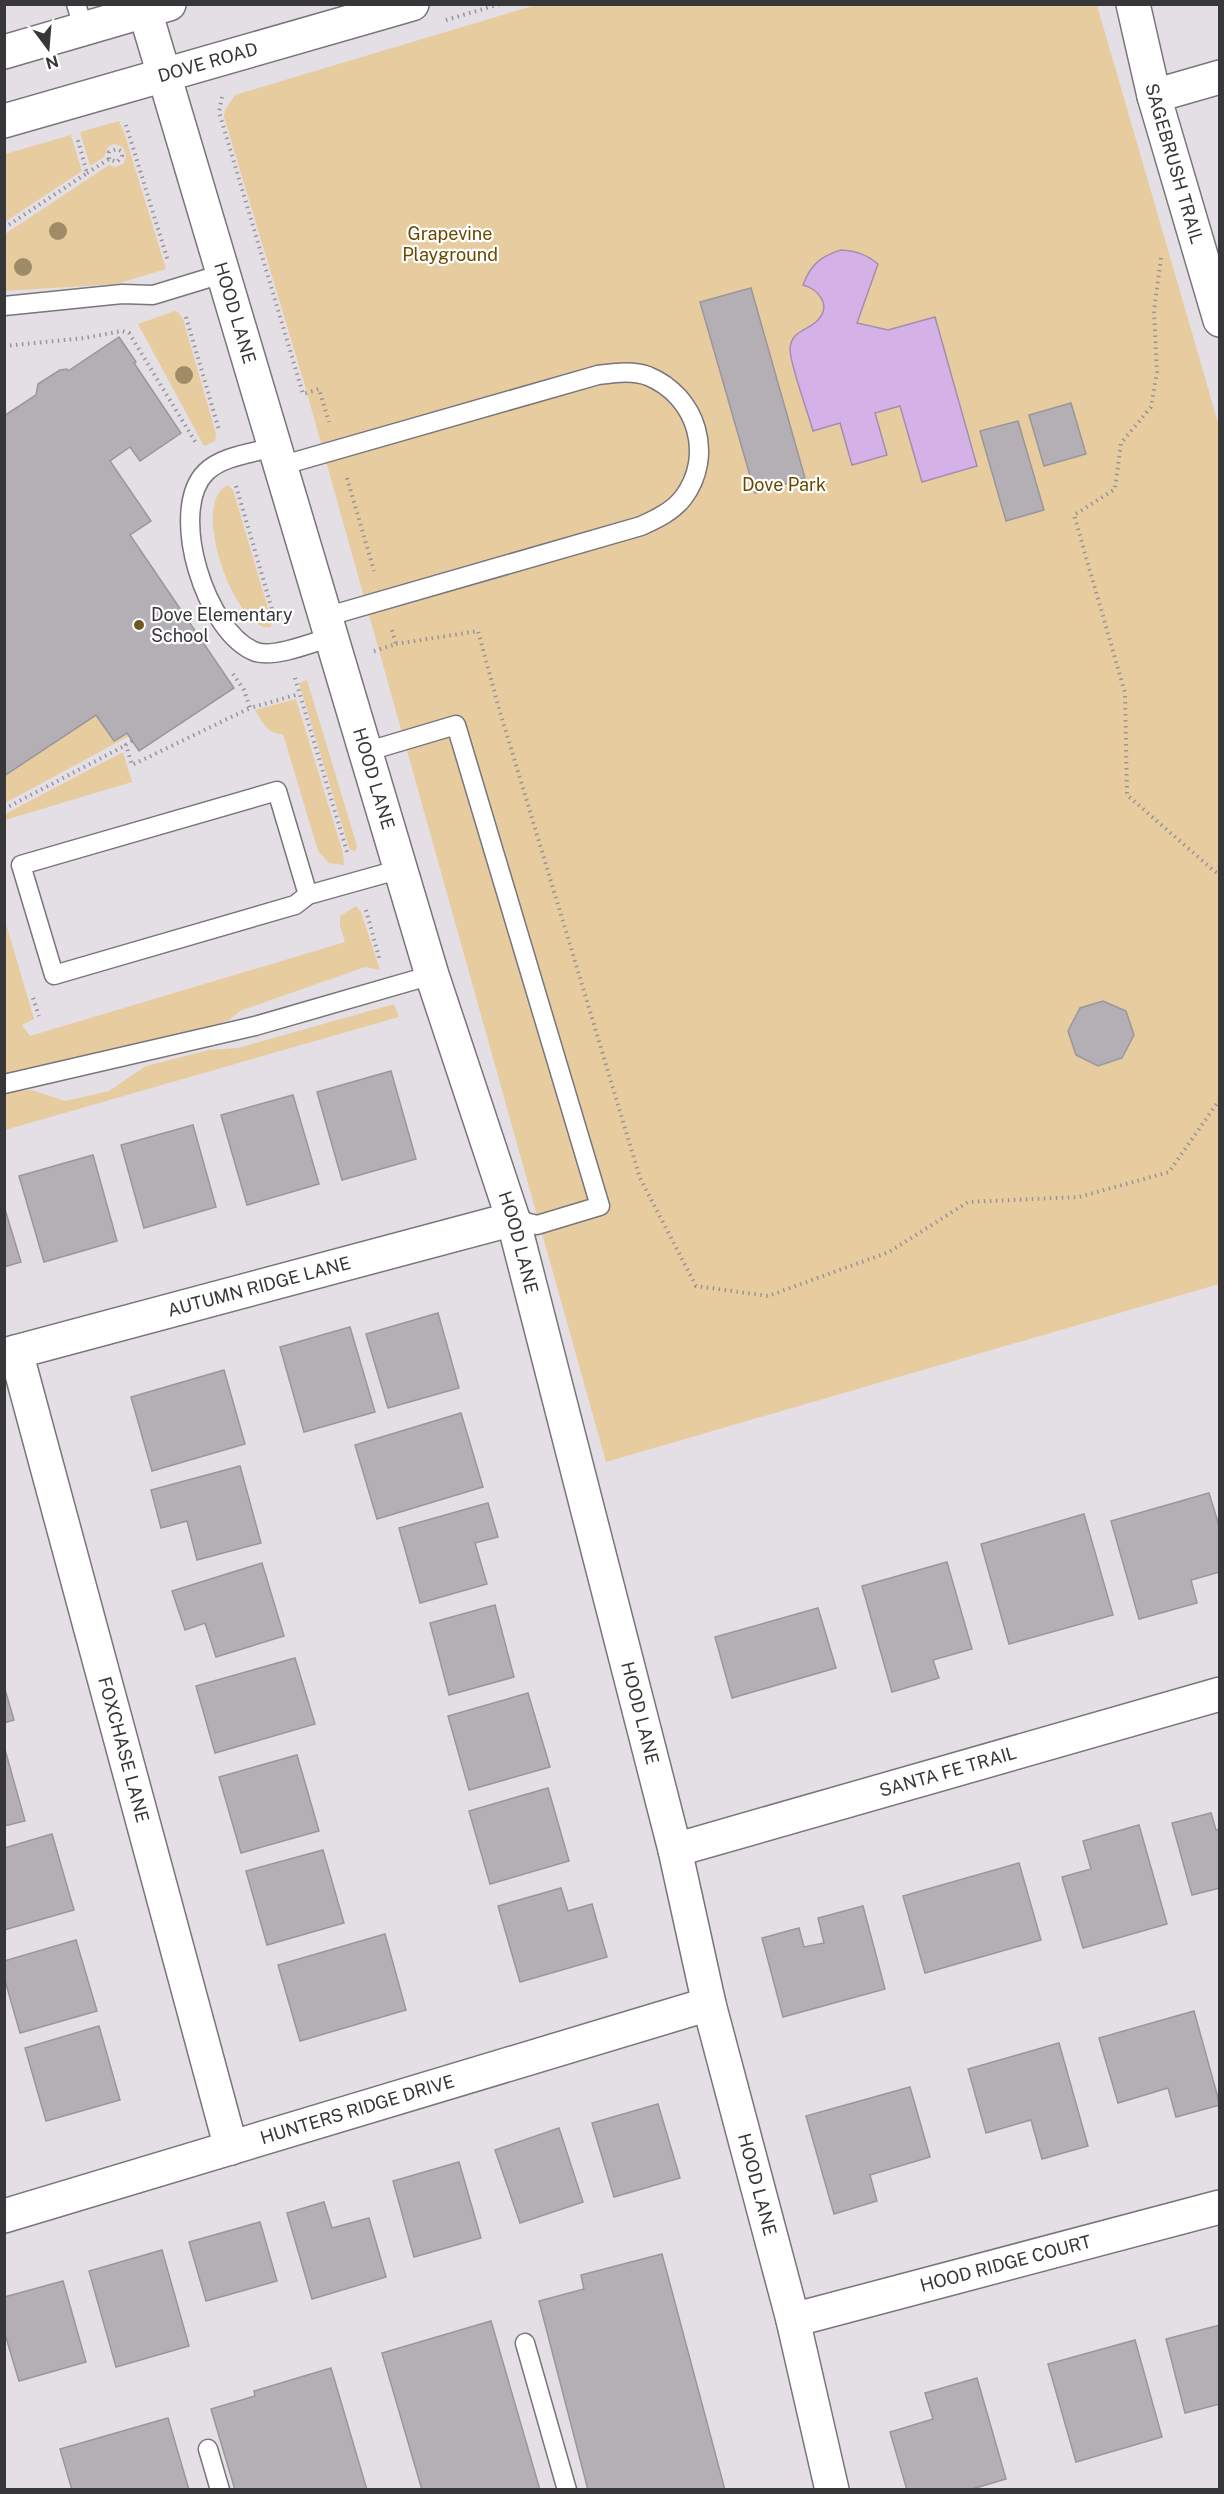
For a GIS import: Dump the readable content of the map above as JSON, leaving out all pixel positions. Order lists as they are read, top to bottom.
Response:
{
  "streets": {
    "street": [
      "DOVE ROAD",
      "SAGEBRUSH TRAIL",
      "HOOD LANE",
      "AUTUMN RIDGE LANE",
      "FOXCHASE LANE",
      "SANTA FE TRAIL",
      "HUNTERS RIDGE DRIVE",
      "HOOD RIDGE COURT"
    ]
  },
  "crossings": [
    ["DOVE ROAD", "HOOD LANE"],
    ["HOOD LANE", "AUTUMN RIDGE LANE"],
    ["HOOD LANE", "SANTA FE TRAIL"],
    ["HOOD LANE", "HUNTERS RIDGE DRIVE"],
    ["HOOD LANE", "HOOD RIDGE COURT"],
    ["AUTUMN RIDGE LANE", "FOXCHASE LANE"],
    ["FOXCHASE LANE", "HUNTERS RIDGE DRIVE"]
  ],
  "parks": ["Grapevine Playground", "Dove Park"],
  "places": ["Dove Elementary School"],
  "north": "bottom"
}
